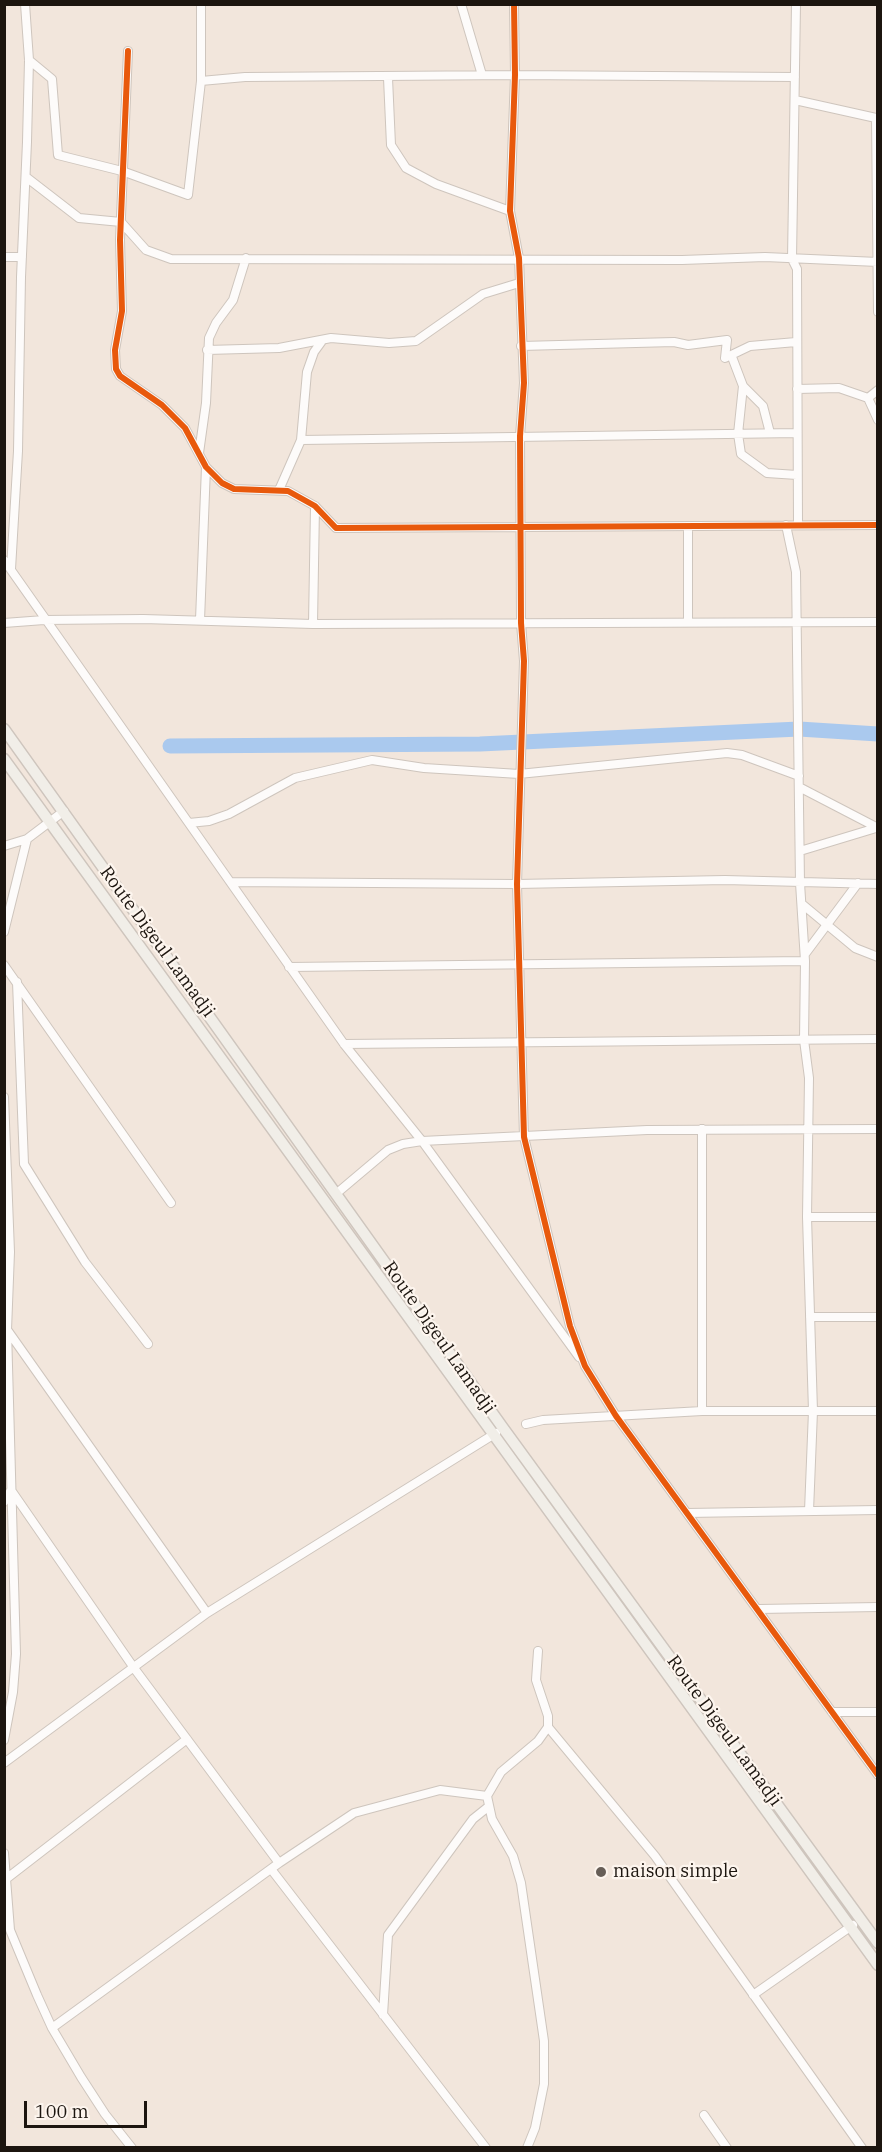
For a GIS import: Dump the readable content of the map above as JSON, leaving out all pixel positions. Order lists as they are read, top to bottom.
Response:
{
  "streets": {
    "main road": ["Route Digeul Lamadji"]
  },
  "places": ["maison simple"],
  "scale_bar": "100 m"
}
